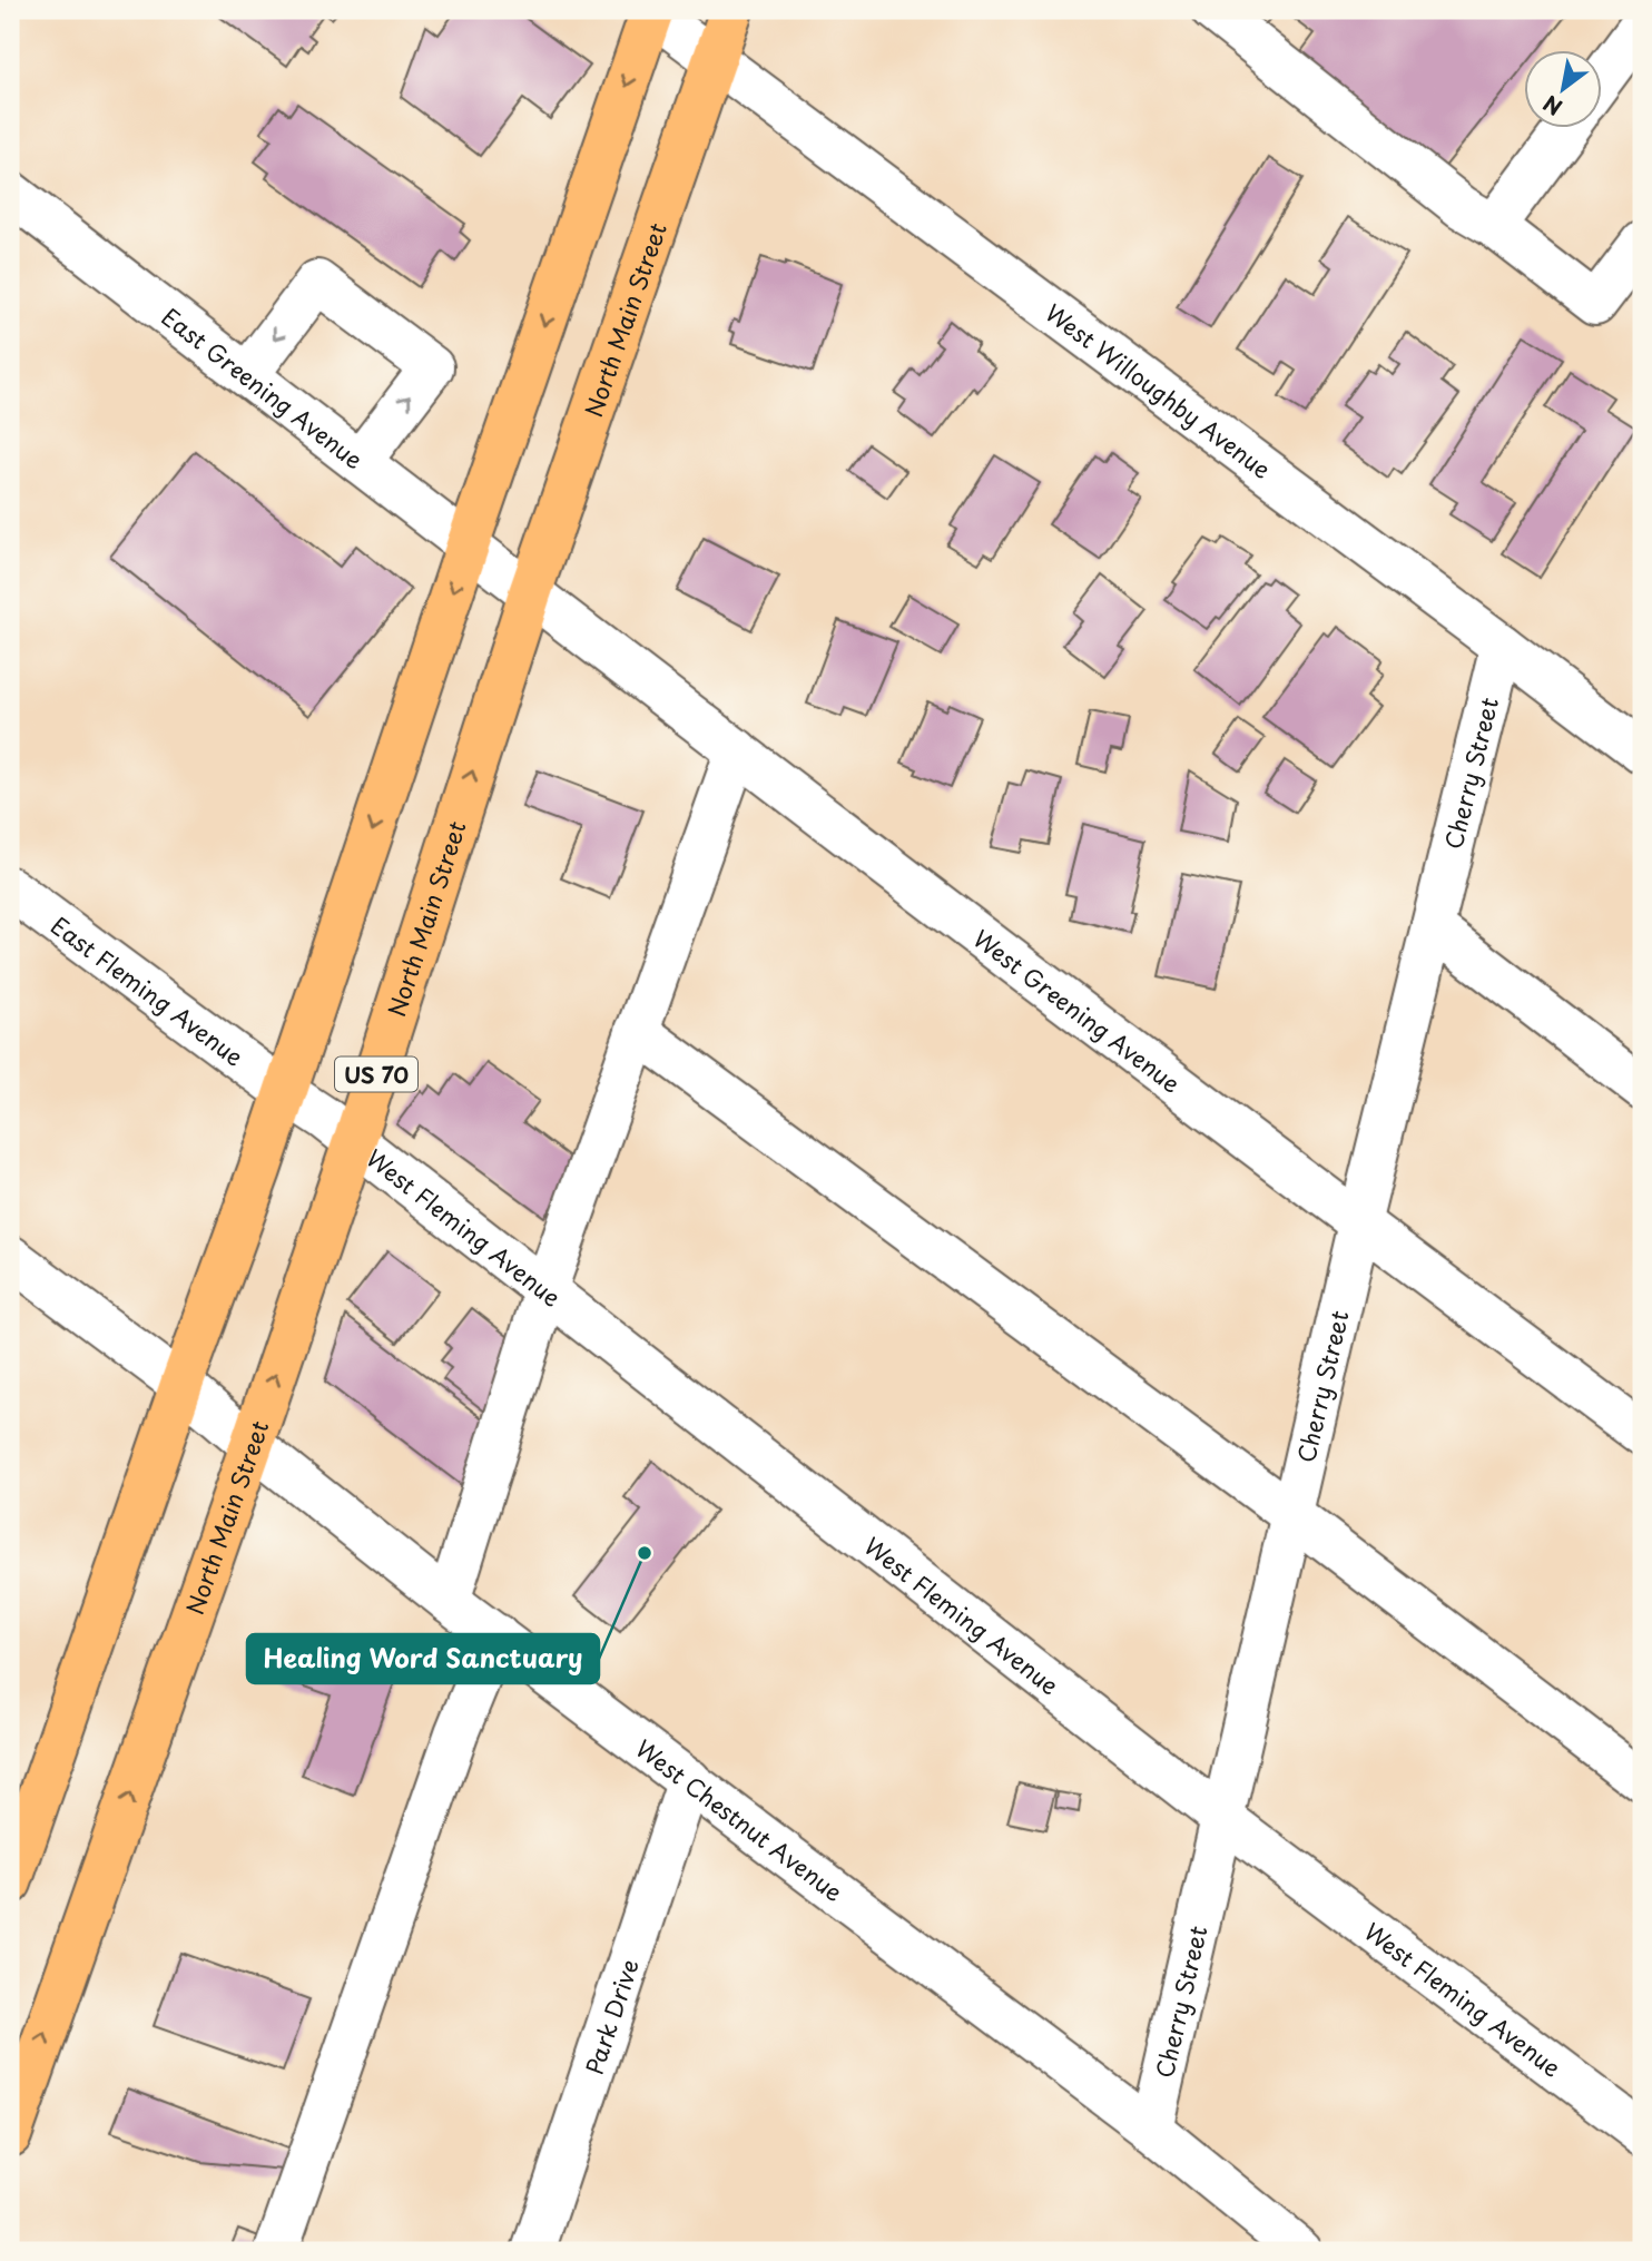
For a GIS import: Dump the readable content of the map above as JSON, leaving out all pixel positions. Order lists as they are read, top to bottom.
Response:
{
  "streets": {
    "main road": ["North Main Street", "US 70"],
    "street": [
      "East Greening Avenue",
      "West Willoughby Avenue",
      "Cherry Street",
      "East Fleming Avenue",
      "West Greening Avenue",
      "West Fleming Avenue",
      "West Chestnut Avenue",
      "Park Drive"
    ]
  },
  "crossings": [
    ["North Main Street", "East Greening Avenue"],
    ["North Main Street", "West Willoughby Avenue"],
    ["North Main Street", "West Greening Avenue"],
    ["North Main Street", "West Fleming Avenue"],
    ["North Main Street", "West Chestnut Avenue"],
    ["East Greening Avenue", "West Greening Avenue"],
    ["West Willoughby Avenue", "Cherry Street"],
    ["Cherry Street", "West Greening Avenue"],
    ["Cherry Street", "West Fleming Avenue"],
    ["Cherry Street", "West Chestnut Avenue"],
    ["East Fleming Avenue", "West Fleming Avenue"],
    ["West Chestnut Avenue", "Park Drive"]
  ],
  "places": ["Healing Word Sanctuary"],
  "north": "bottom left"
}
